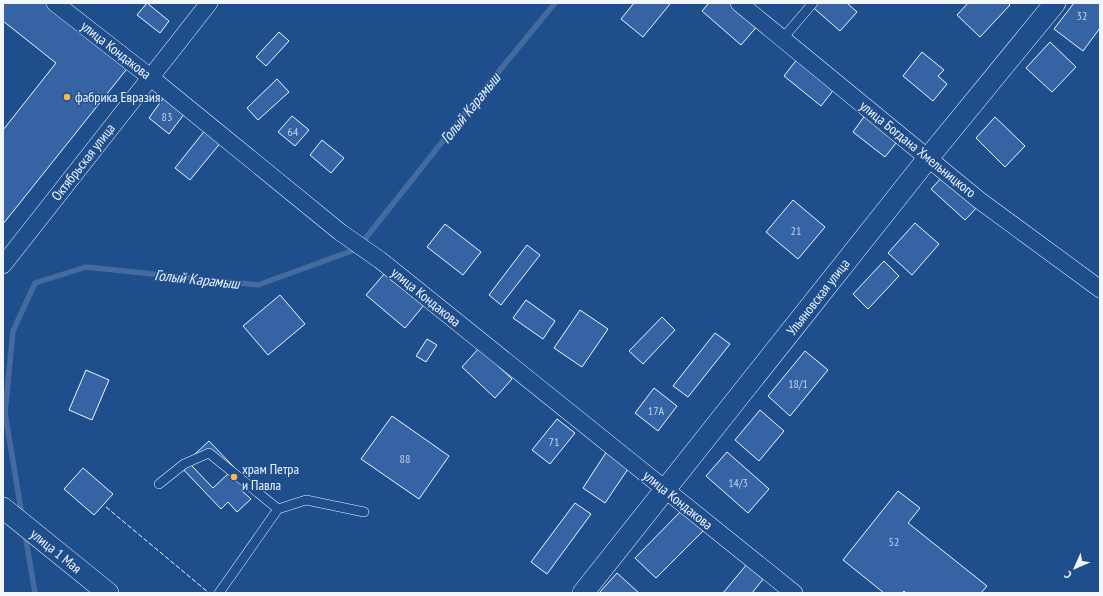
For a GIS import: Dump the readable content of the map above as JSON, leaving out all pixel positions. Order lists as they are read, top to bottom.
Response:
{
  "streets": {
    "street": [
      "улица Кондакова",
      "улица Богдана Хмельницкого",
      "Октябрьская улица",
      "Ульяновская улица",
      "улица 1 Мая"
    ]
  },
  "crossings": [
    ["улица Кондакова", "Октябрьская улица"],
    ["улица Кондакова", "Ульяновская улица"],
    ["улица Богдана Хмельницкого", "Ульяновская улица"]
  ],
  "water": ["Голый Карамыш"],
  "places": ["фабрика Евразия", "храм Петра и Павла"],
  "house_numbers": [
    "32",
    "83",
    "64",
    "21",
    "18/1",
    "17А",
    "71",
    "88",
    "14/3",
    "52"
  ],
  "north": "bottom left"
}
